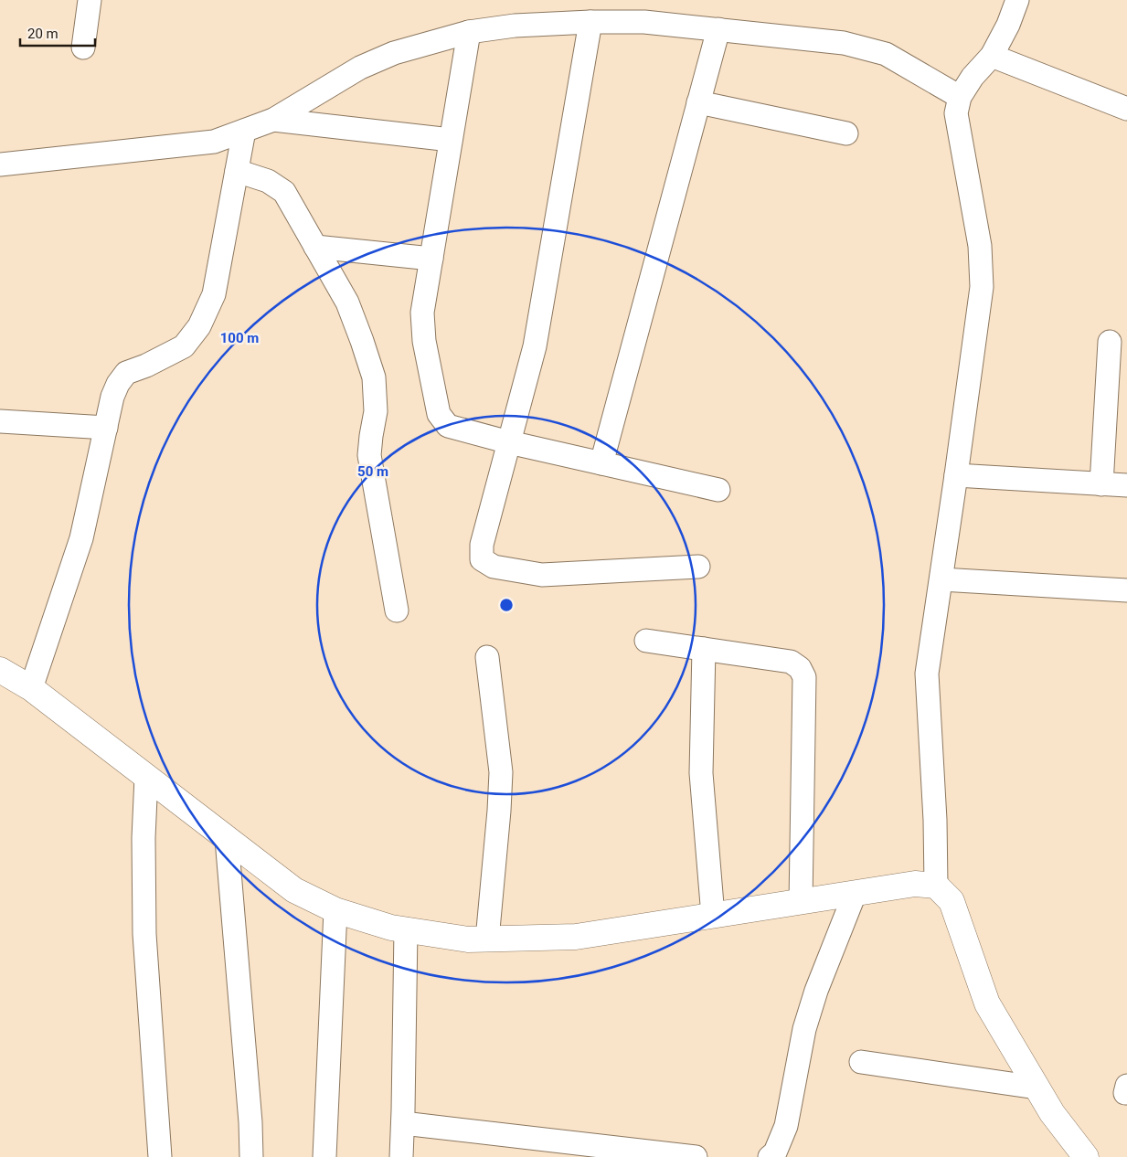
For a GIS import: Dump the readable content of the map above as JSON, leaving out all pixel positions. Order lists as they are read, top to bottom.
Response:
{
  "scale_bar": "20 m",
  "rings": ["100 m", "50 m"]
}
